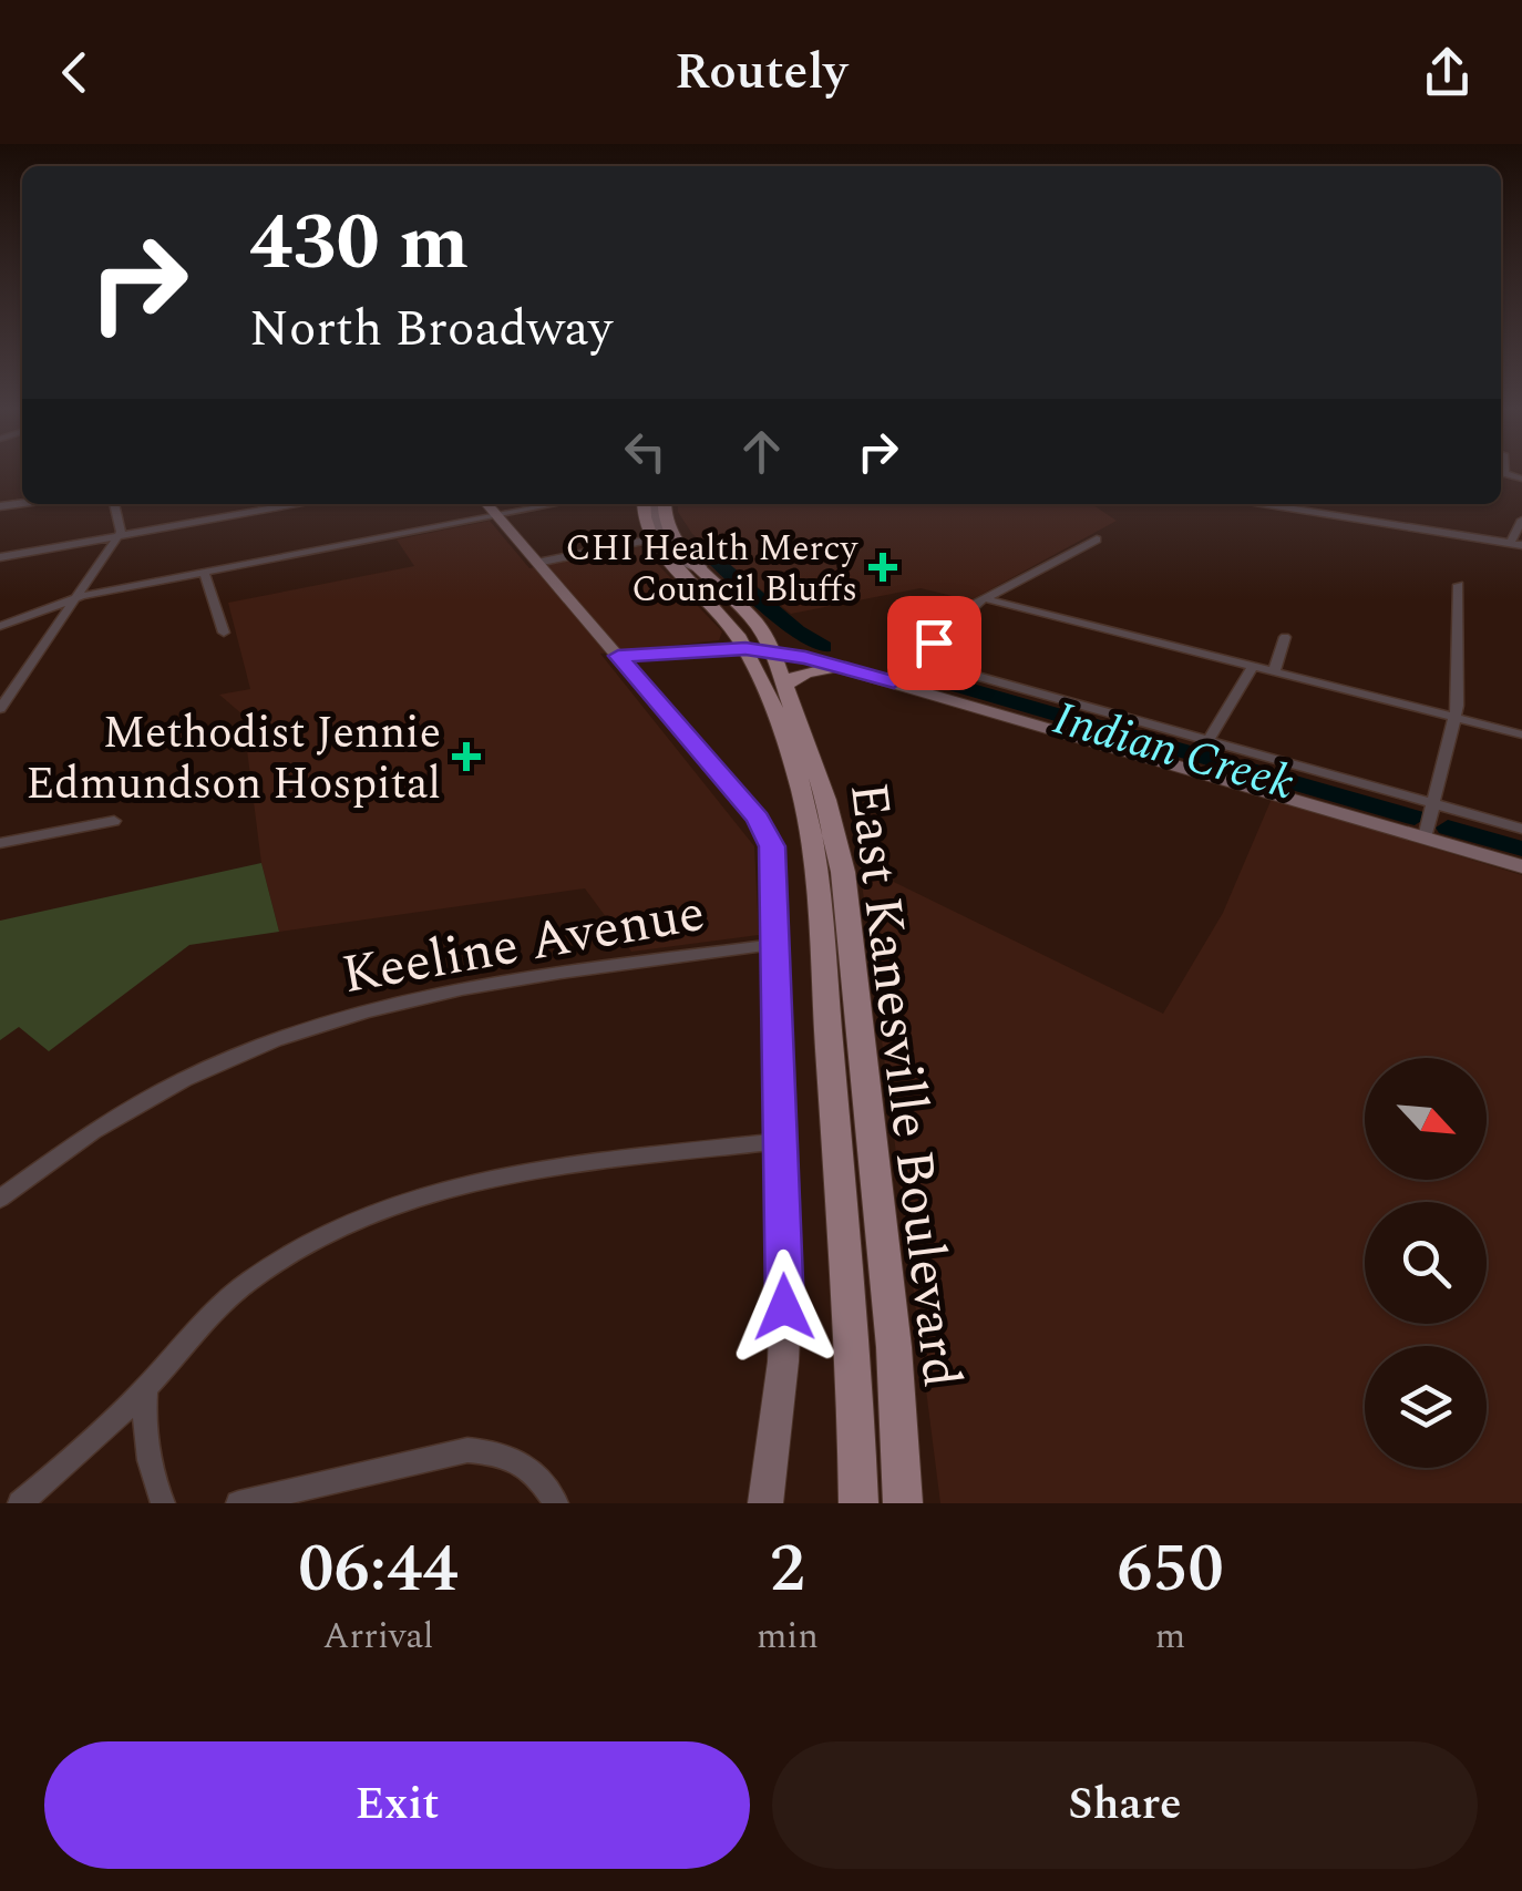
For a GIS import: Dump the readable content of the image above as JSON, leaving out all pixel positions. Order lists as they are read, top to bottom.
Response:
{
  "streets": {
    "main road": ["East Kanesville Boulevard"],
    "street": ["Keeline Avenue"]
  },
  "water": ["Indian Creek"],
  "places": {
    "health": ["CHI Health Mercy Council Bluffs", "Methodist Jennie Edmundson Hospital"]
  },
  "north": "bottom right",
  "page": {
    "header": "Routely",
    "turn": ["430 m", "North Broadway"],
    "eta": [
      "06:44",
      "Arrival",
      "2",
      "min",
      "650",
      "m"
    ],
    "buttons": ["Exit", "Share"]
  }
}
